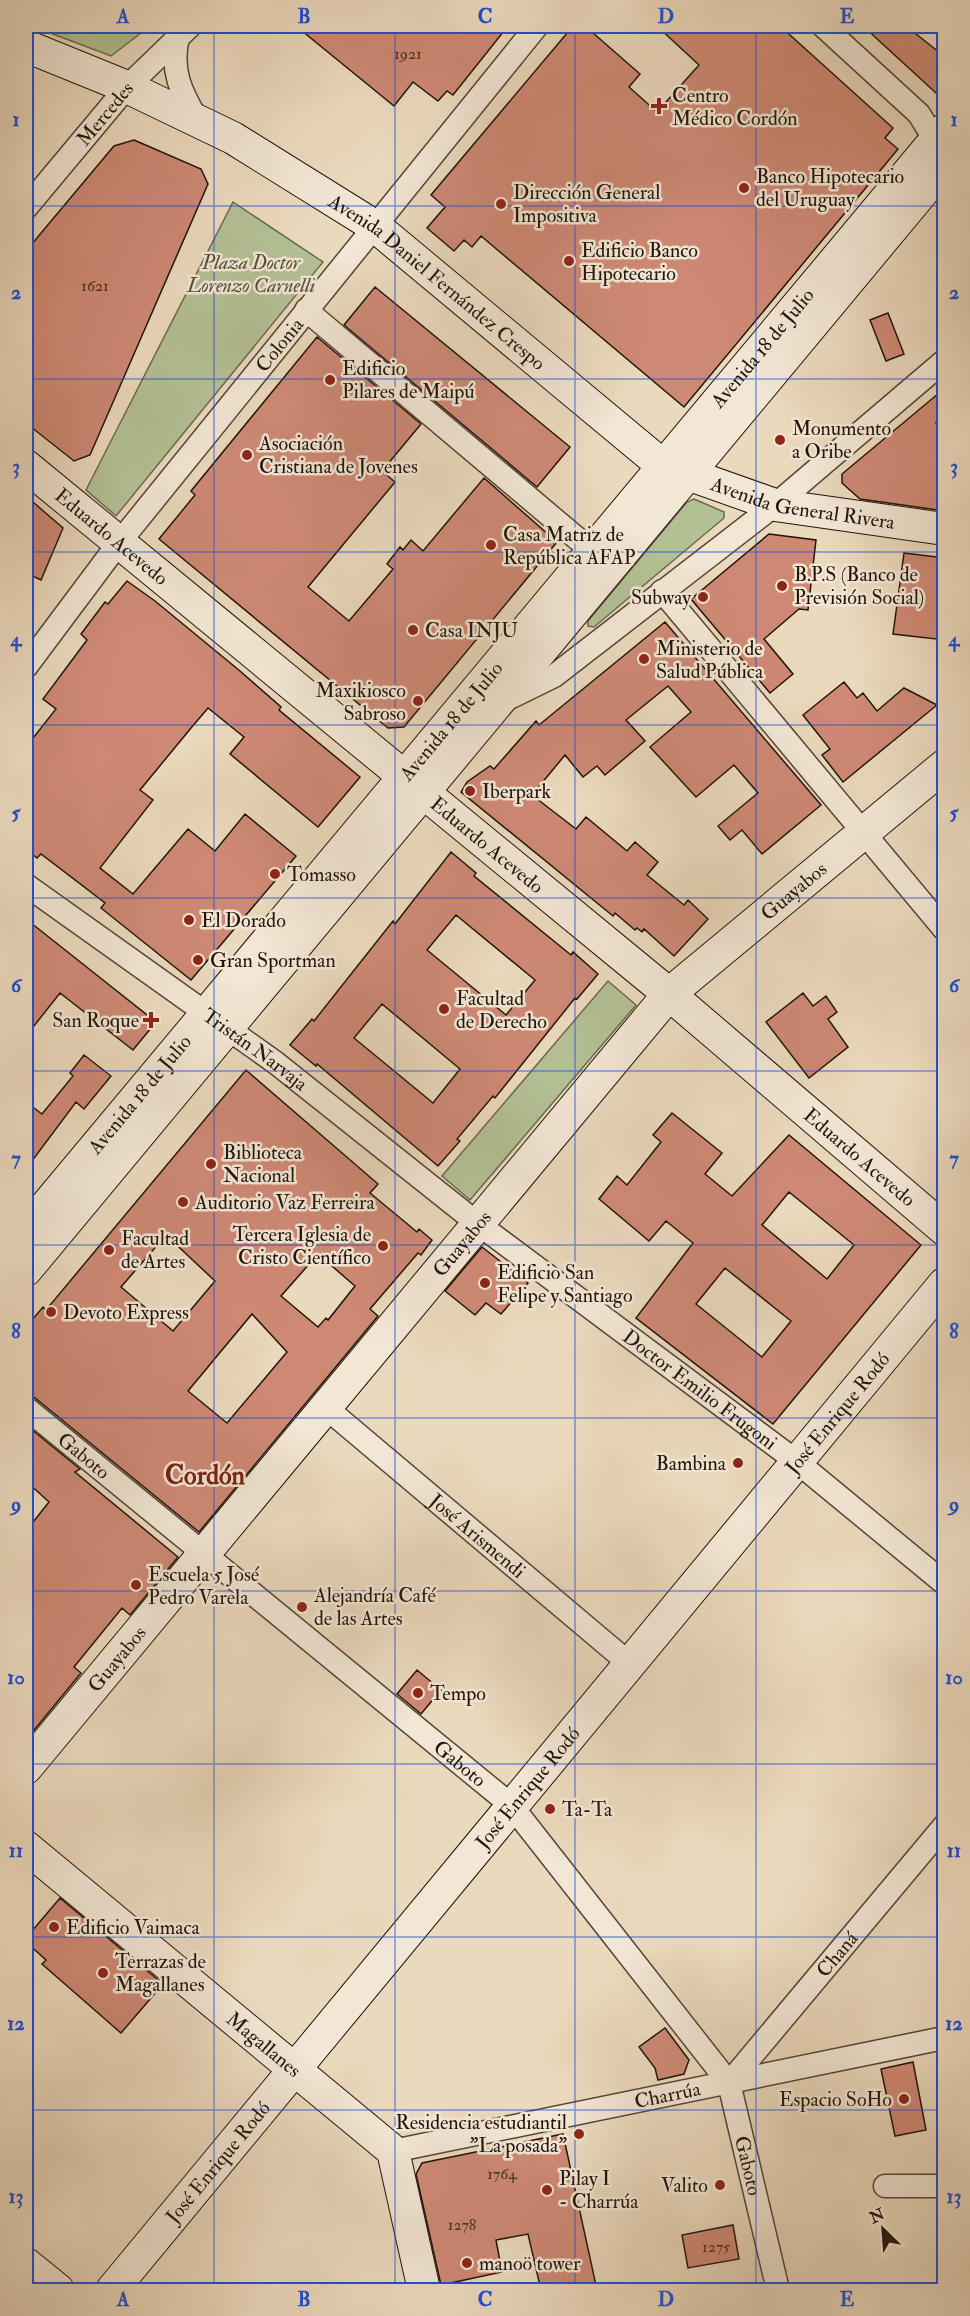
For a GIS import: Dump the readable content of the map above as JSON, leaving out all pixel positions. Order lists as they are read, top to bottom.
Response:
{
  "streets": {
    "street": [
      "Mercedes",
      "Avenida Daniel Fernández Crespo",
      "Colonia",
      "Avenida 18 de Julio",
      "Avenida General Rivera",
      "Eduardo Acevedo",
      "Guayabos",
      "Tristán Narvaja",
      "Doctor Emilio Frugoni",
      "José Enrique Rodó",
      "Gaboto",
      "José Arismendi",
      "Chaná",
      "Magallanes",
      "Charrúa"
    ]
  },
  "crossings": [
    ["Mercedes", "Avenida Daniel Fernández Crespo"],
    ["Avenida Daniel Fernández Crespo", "Colonia"],
    ["Avenida Daniel Fernández Crespo", "Avenida 18 de Julio"],
    ["Avenida Daniel Fernández Crespo", "Avenida General Rivera"],
    ["Colonia", "Eduardo Acevedo"],
    ["Avenida 18 de Julio", "Avenida General Rivera"],
    ["Avenida 18 de Julio", "Eduardo Acevedo"],
    ["Avenida 18 de Julio", "Tristán Narvaja"],
    ["Eduardo Acevedo", "Guayabos"],
    ["Guayabos", "Tristán Narvaja"],
    ["Guayabos", "Doctor Emilio Frugoni"],
    ["Guayabos", "Gaboto"],
    ["Guayabos", "José Arismendi"],
    ["Tristán Narvaja", "Doctor Emilio Frugoni"],
    ["Doctor Emilio Frugoni", "José Enrique Rodó"],
    ["José Enrique Rodó", "Gaboto"],
    ["José Enrique Rodó", "José Arismendi"],
    ["José Enrique Rodó", "Magallanes"],
    ["Gaboto", "Chaná"],
    ["Gaboto", "Charrúa"],
    ["Chaná", "Charrúa"],
    ["Magallanes", "Charrúa"]
  ],
  "districts": ["Cordón"],
  "parks": ["Plaza Doctor Lorenzo Carnelli"],
  "places": {
    "health": ["Centro Médico Cordón", "San Roque"],
    "other": [
      "Banco Hipotecario del Uruguay",
      "Dirección General Impositiva",
      "Edificio Banco Hipotecario",
      "Edificio Pilares de Maipú",
      "Monumento a Oribe",
      "Asociación Cristiana de Jovenes",
      "Casa Matriz de República AFAP",
      "B.P.S (Banco de Previsión Social)",
      "Subway",
      "Casa INJU",
      "Ministerio de Salud Pública",
      "Maxikiosco Sabroso",
      "Iberpark",
      "Tomasso",
      "El Dorado",
      "Gran Sportman",
      "Facultad de Derecho",
      "Biblioteca Nacional",
      "Auditorio Vaz Ferreira",
      "Tercera Iglesia de Cristo Científico",
      "Facultad de Artes",
      "Edificio San Felipe y Santiago",
      "Devoto Express",
      "Bambina",
      "Escuela 5 José Pedro Varela",
      "Alejandría Café de las Artes",
      "Tempo",
      "Ta-Ta",
      "Edificio Vaimaca",
      "Terrazas de Magallanes",
      "Espacio SoHo",
      "Residencia estudiantil \"La posada\"",
      "Valito",
      "Pilay I - Charrúa",
      "manoö tower"
    ]
  },
  "house_numbers": [
    "1921",
    "1621",
    "1764",
    "1278",
    "1275"
  ],
  "north": "top left",
  "grid": {
    "columns": [
      "A",
      "B",
      "C",
      "D",
      "E"
    ],
    "rows": [
      "1",
      "2",
      "3",
      "4",
      "5",
      "6",
      "7",
      "8",
      "9",
      "10",
      "11",
      "12",
      "13"
    ]
  }
}
